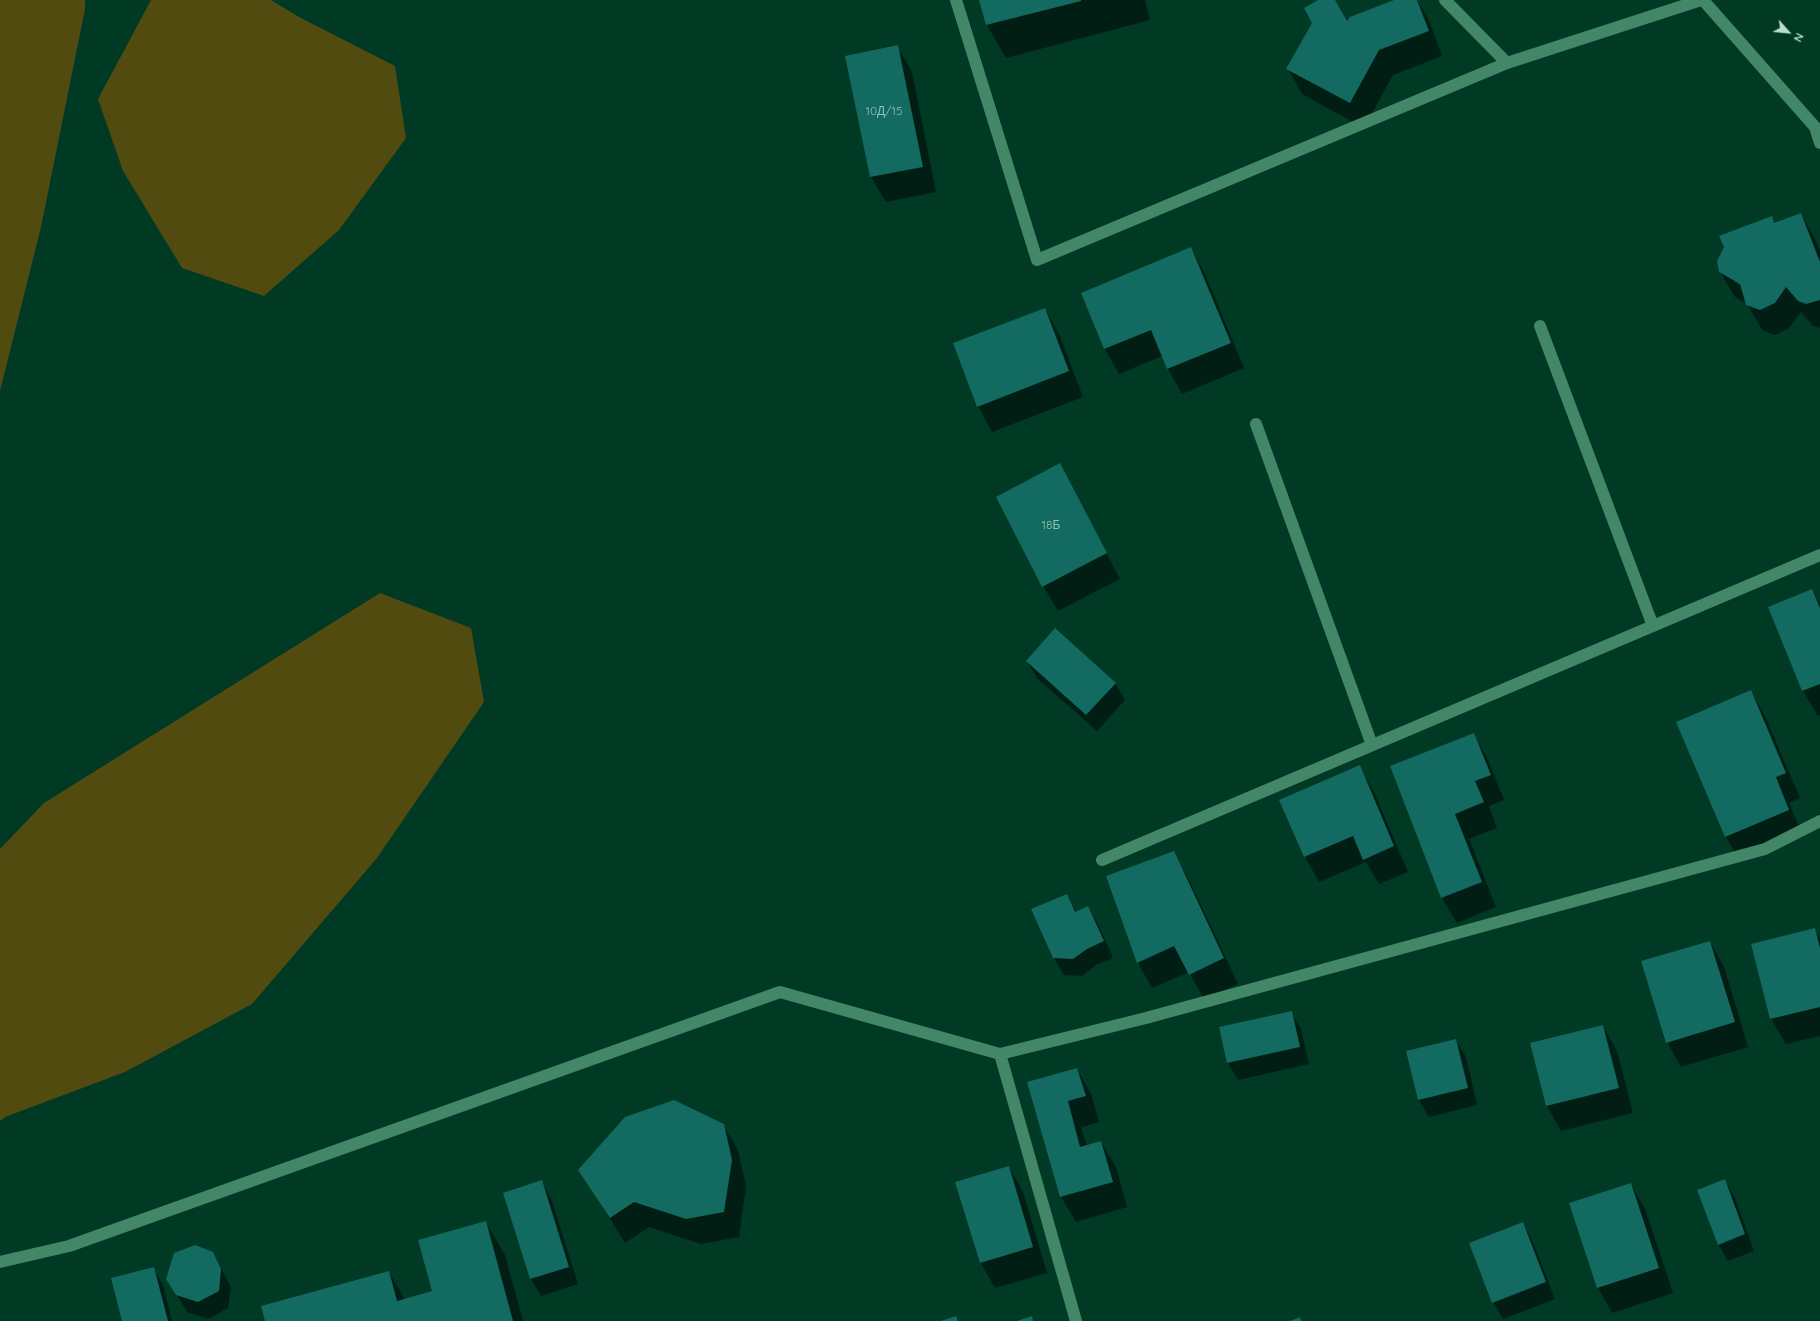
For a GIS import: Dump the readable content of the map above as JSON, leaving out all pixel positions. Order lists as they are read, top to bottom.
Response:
{
  "house_numbers": ["10Д/15", "18Б"],
  "north": "bottom right"
}
